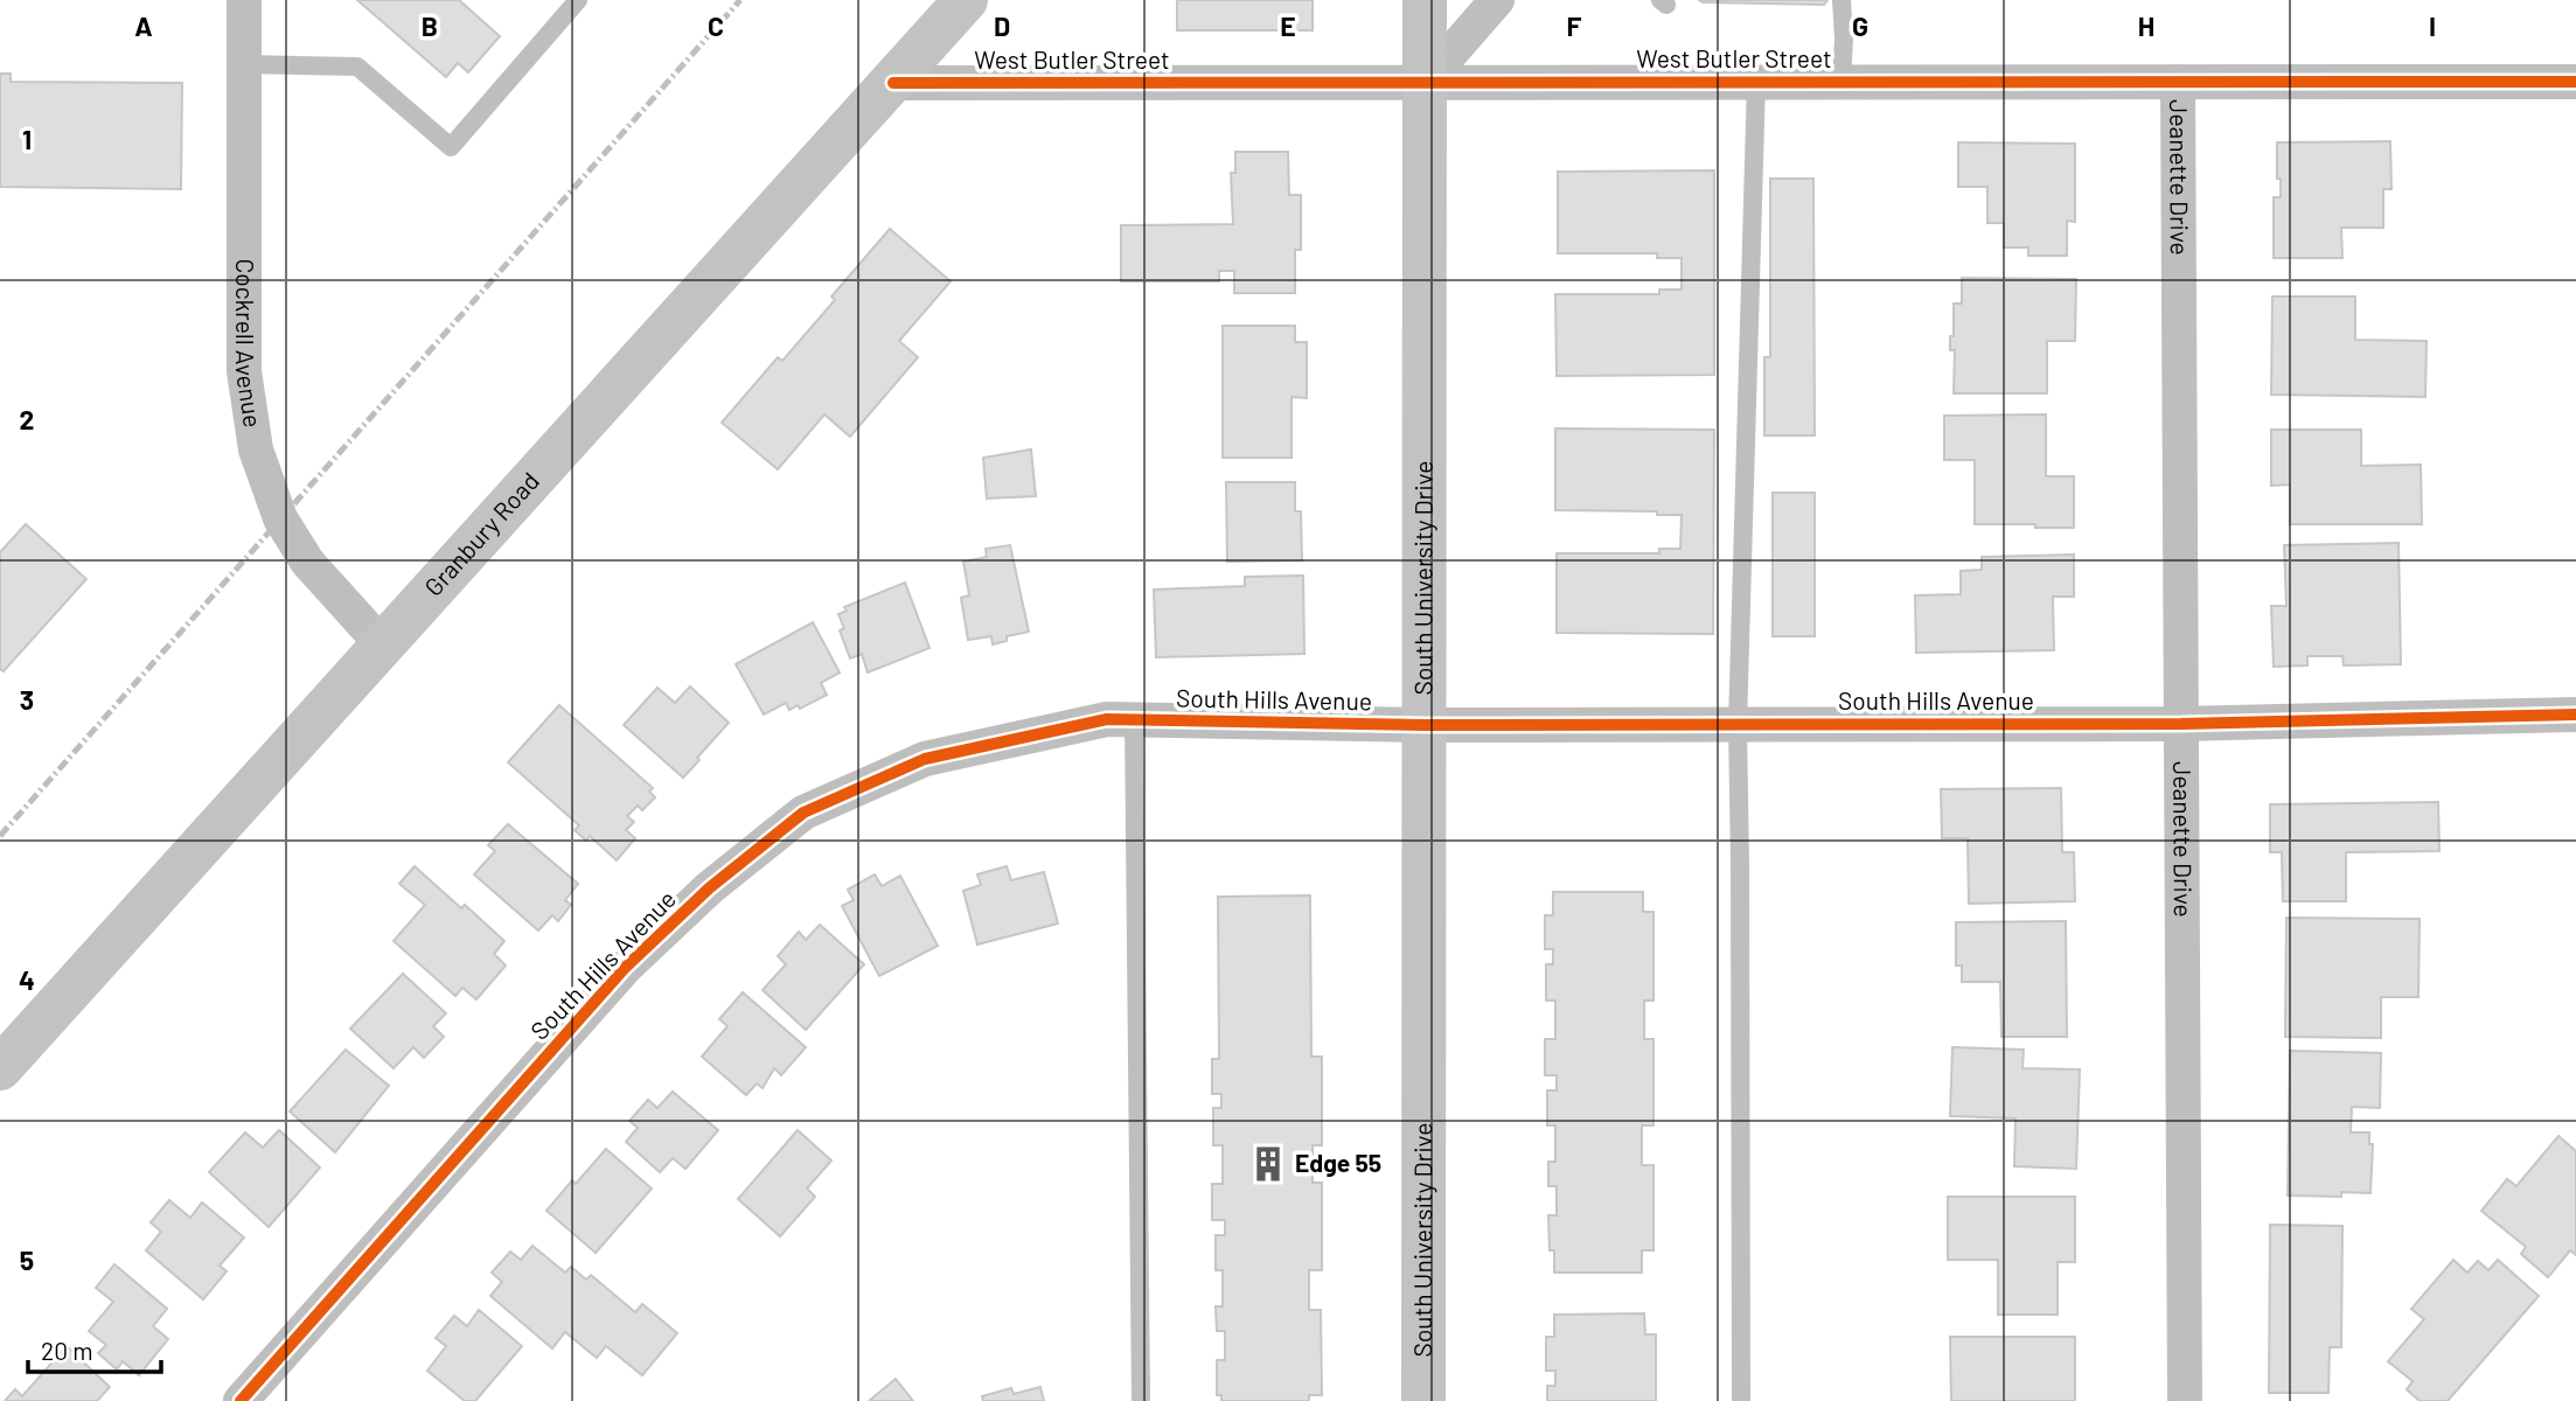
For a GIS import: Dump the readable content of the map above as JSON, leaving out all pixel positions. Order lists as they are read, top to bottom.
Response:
{
  "streets": {
    "street": [
      "West Butler Street",
      "Jeanette Drive",
      "Cockrell Avenue",
      "Granbury Road",
      "South University Drive",
      "South Hills Avenue"
    ]
  },
  "crossings": [
    ["West Butler Street", "Jeanette Drive"],
    ["West Butler Street", "Granbury Road"],
    ["West Butler Street", "South University Drive"],
    ["Jeanette Drive", "South Hills Avenue"],
    ["Cockrell Avenue", "Granbury Road"],
    ["South University Drive", "South Hills Avenue"]
  ],
  "places": {
    "building": ["Edge 55"]
  },
  "scale_bar": "20 m",
  "grid": {
    "columns": [
      "A",
      "B",
      "C",
      "D",
      "E",
      "F",
      "G",
      "H",
      "I"
    ],
    "rows": [
      "1",
      "2",
      "3",
      "4",
      "5"
    ]
  }
}
